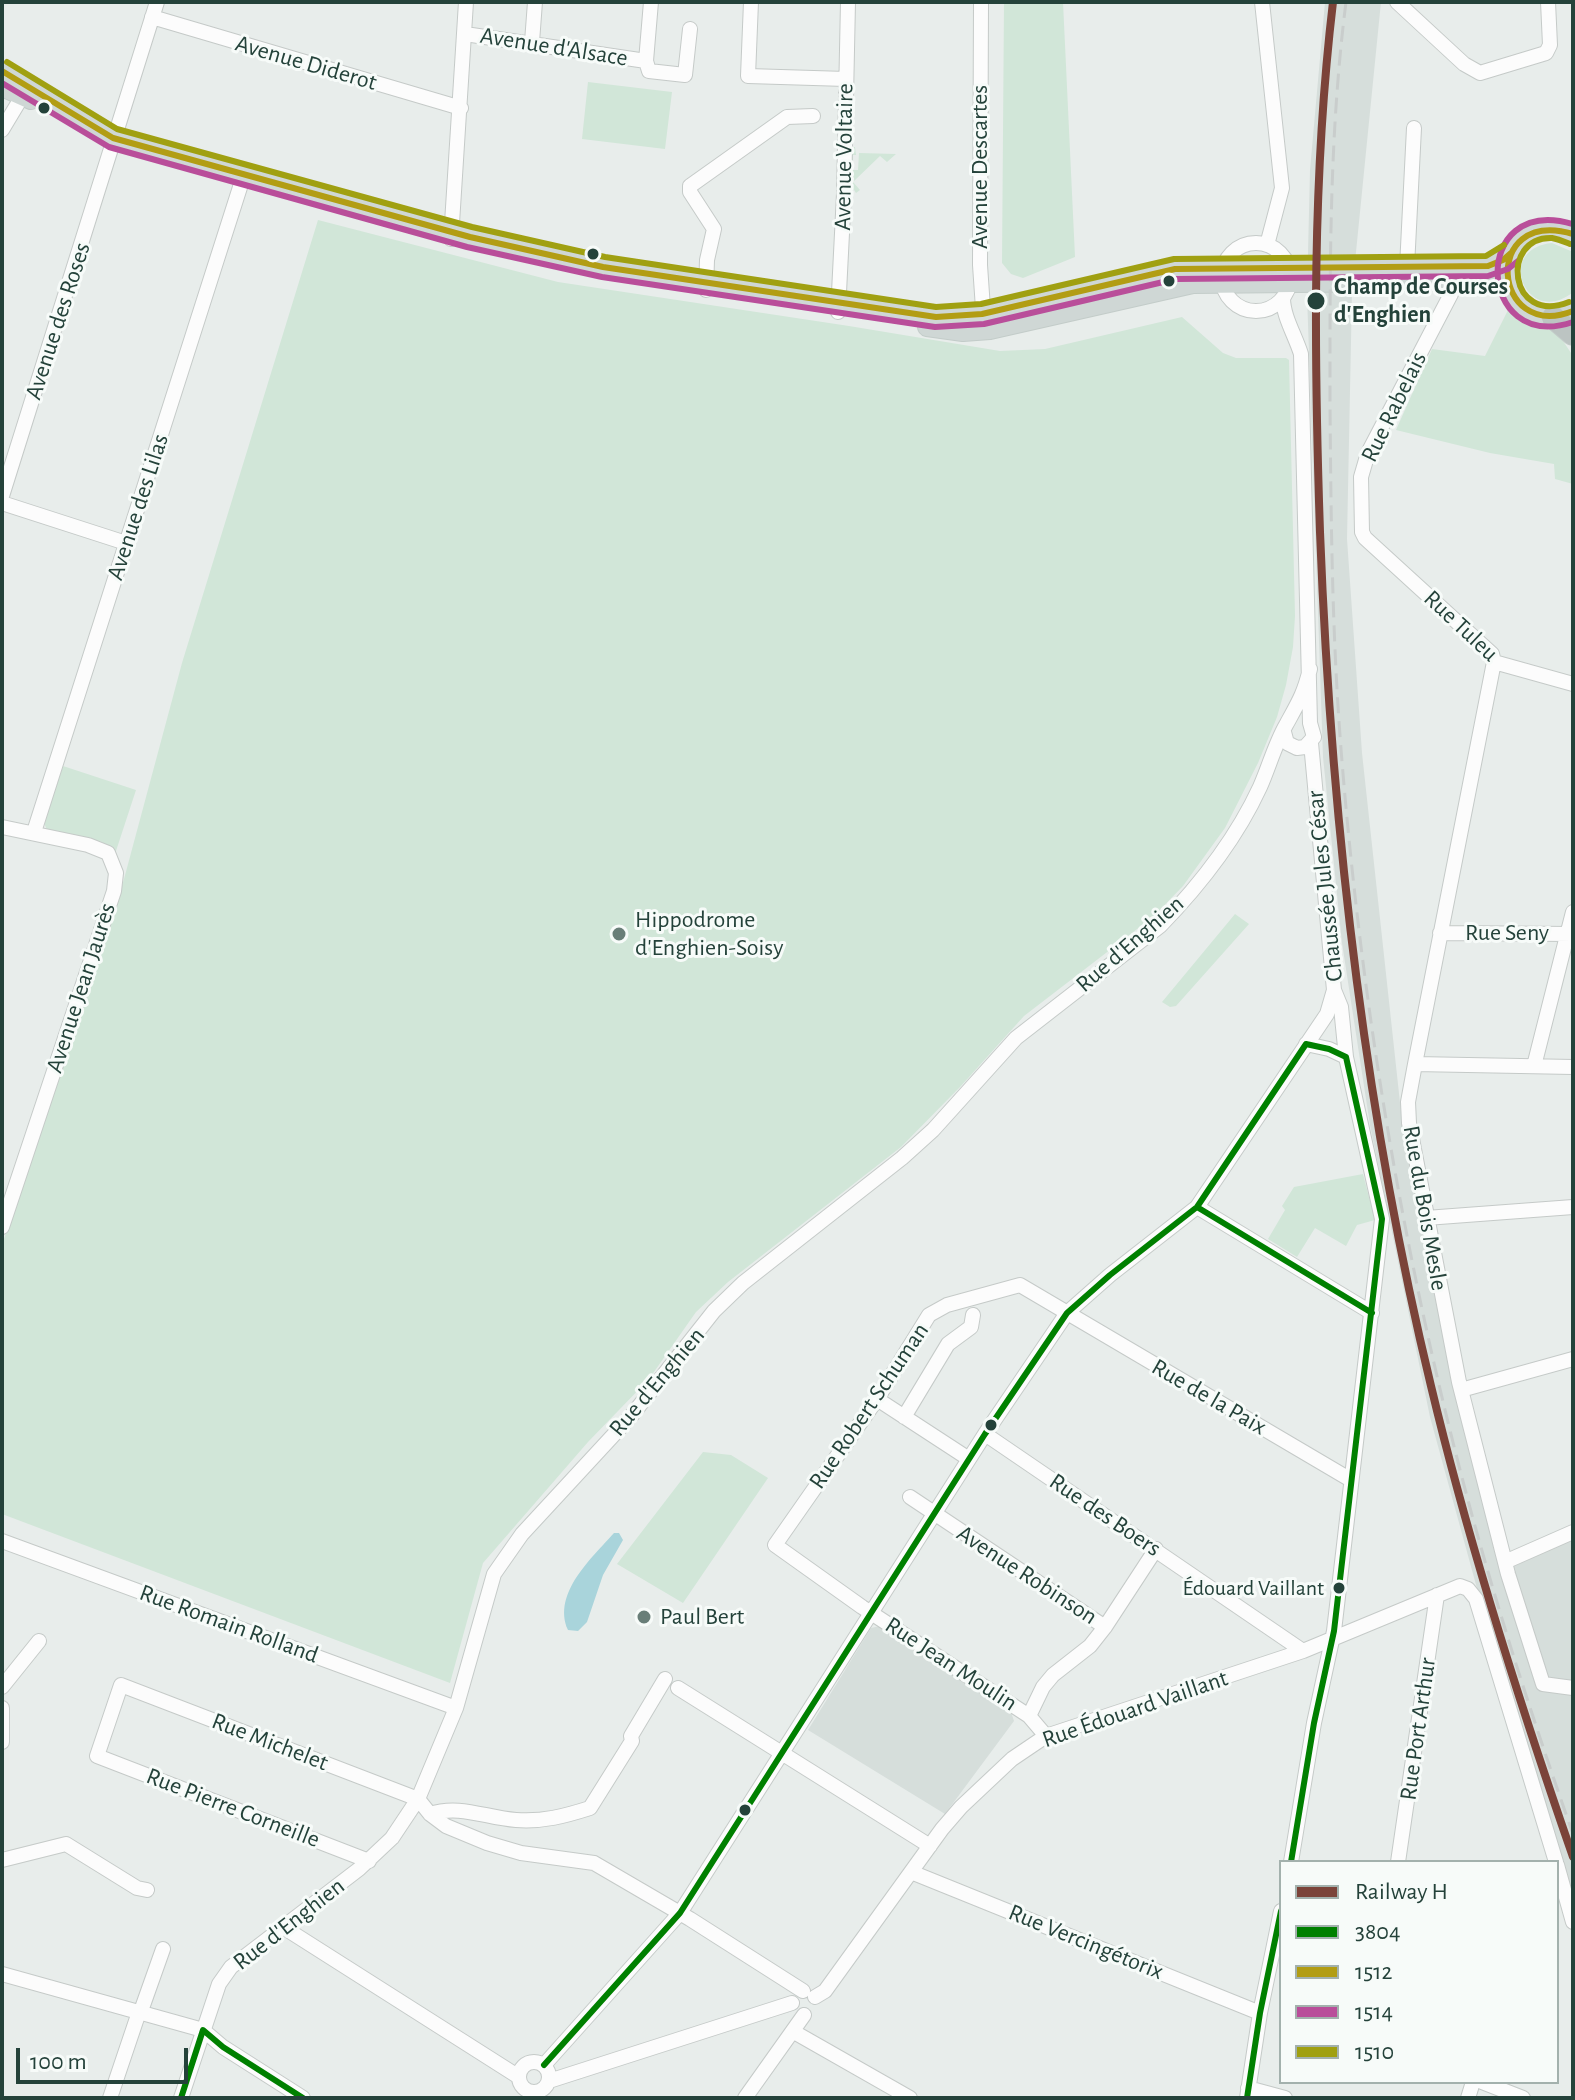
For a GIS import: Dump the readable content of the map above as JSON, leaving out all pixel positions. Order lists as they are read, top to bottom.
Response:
{
  "streets": {
    "street": [
      "Avenue d'Alsace",
      "Avenue Diderot",
      "Avenue Voltaire",
      "Avenue Descartes",
      "Avenue des Roses",
      "Rue Rabelais",
      "Avenue des Lilas",
      "Rue Tuleu",
      "Chaussée Jules César",
      "Rue Seny",
      "Rue d'Enghien",
      "Avenue Jean Jaurès",
      "Rue du Bois Mesle",
      "Rue de la Paix",
      "Rue Robert Schuman",
      "Rue des Boers",
      "Avenue Robinson",
      "Rue Romain Rolland",
      "Rue Jean Moulin",
      "Rue Édouard Vaillant",
      "Rue Port Arthur",
      "Rue Michelet",
      "Rue Pierre Corneille",
      "Rue Vercingétorix"
    ]
  },
  "crossings": [
    ["Avenue Diderot", "Avenue des Roses"],
    ["Rue Rabelais", "Rue Tuleu"],
    ["Avenue des Lilas", "Avenue Jean Jaurès"],
    ["Rue Tuleu", "Rue du Bois Mesle"],
    ["Chaussée Jules César", "Rue d'Enghien"],
    ["Chaussée Jules César", "Rue de la Paix"],
    ["Chaussée Jules César", "Rue Édouard Vaillant"],
    ["Rue Seny", "Rue du Bois Mesle"],
    ["Rue d'Enghien", "Rue Romain Rolland"],
    ["Rue d'Enghien", "Rue Michelet"],
    ["Rue d'Enghien", "Rue Pierre Corneille"],
    ["Rue de la Paix", "Rue Robert Schuman"],
    ["Rue Robert Schuman", "Rue Jean Moulin"],
    ["Rue des Boers", "Rue Édouard Vaillant"],
    ["Rue Jean Moulin", "Rue Édouard Vaillant"],
    ["Rue Édouard Vaillant", "Rue Port Arthur"],
    ["Rue Édouard Vaillant", "Rue Vercingétorix"],
    ["Rue Michelet", "Rue Pierre Corneille"]
  ],
  "places": [
    "Champ de Courses d'Enghien",
    "Hippodrome d'Enghien-Soisy",
    "Édouard Vaillant",
    "Paul Bert"
  ],
  "lines": [
    "rail line H",
    "transit line 1510",
    "transit line 1512",
    "transit line 1514",
    "transit line 3804"
  ],
  "legend": [
    "Railway H",
    "3804",
    "1512",
    "1514",
    "1510"
  ],
  "scale_bar": "100 m"
}
